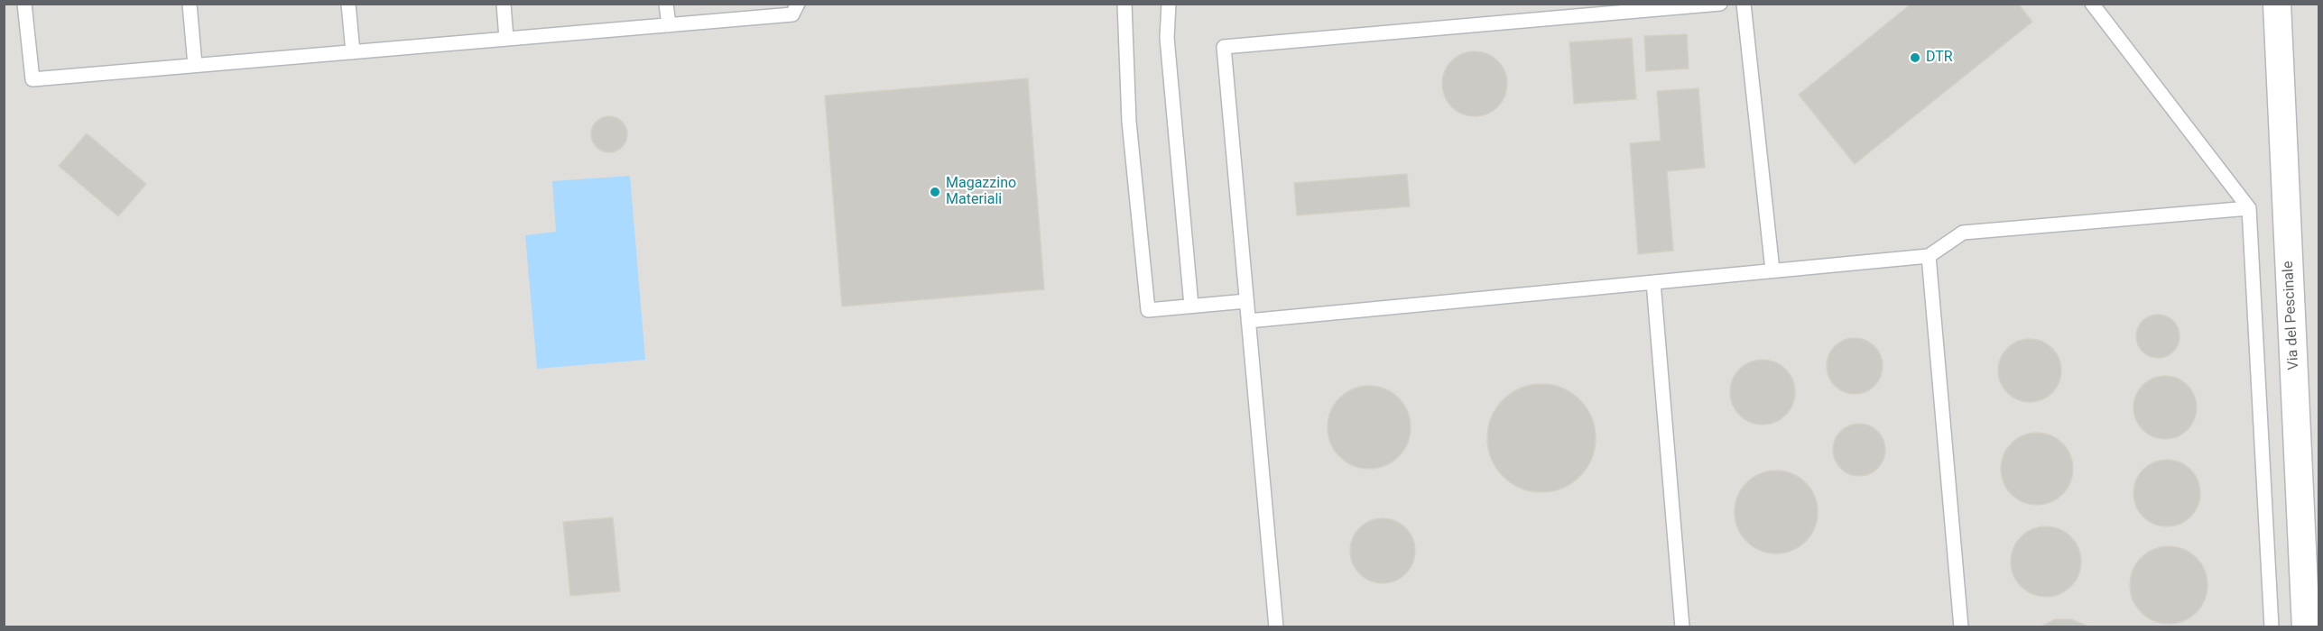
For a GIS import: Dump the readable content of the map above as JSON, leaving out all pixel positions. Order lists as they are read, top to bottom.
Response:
{
  "streets": {
    "street": ["Via del Pescinale"]
  },
  "places": ["DTR", "Magazzino Materiali"]
}
